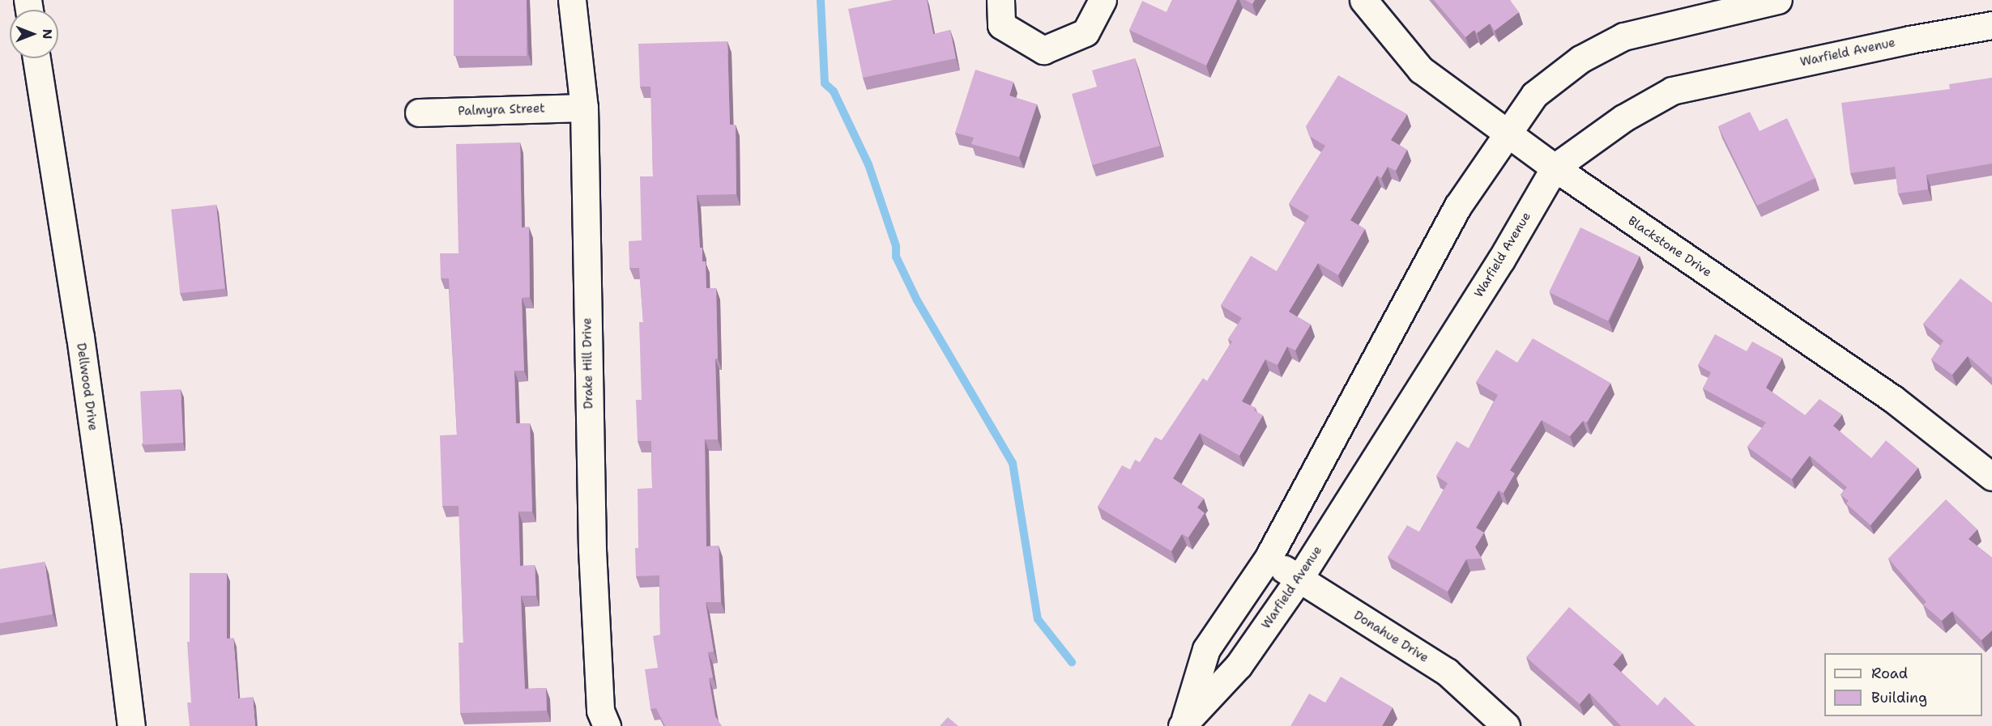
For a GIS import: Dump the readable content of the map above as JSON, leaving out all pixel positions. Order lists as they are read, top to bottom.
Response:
{
  "streets": {
    "street": [
      "Warfield Avenue",
      "Palmyra Street",
      "Blackstone Drive",
      "Drake Hill Drive",
      "Dellwood Drive",
      "Donahue Drive"
    ]
  },
  "crossings": [
    ["Warfield Avenue", "Blackstone Drive"],
    ["Warfield Avenue", "Donahue Drive"],
    ["Palmyra Street", "Drake Hill Drive"]
  ],
  "legend": ["Road", "Building"],
  "north": "right"
}
